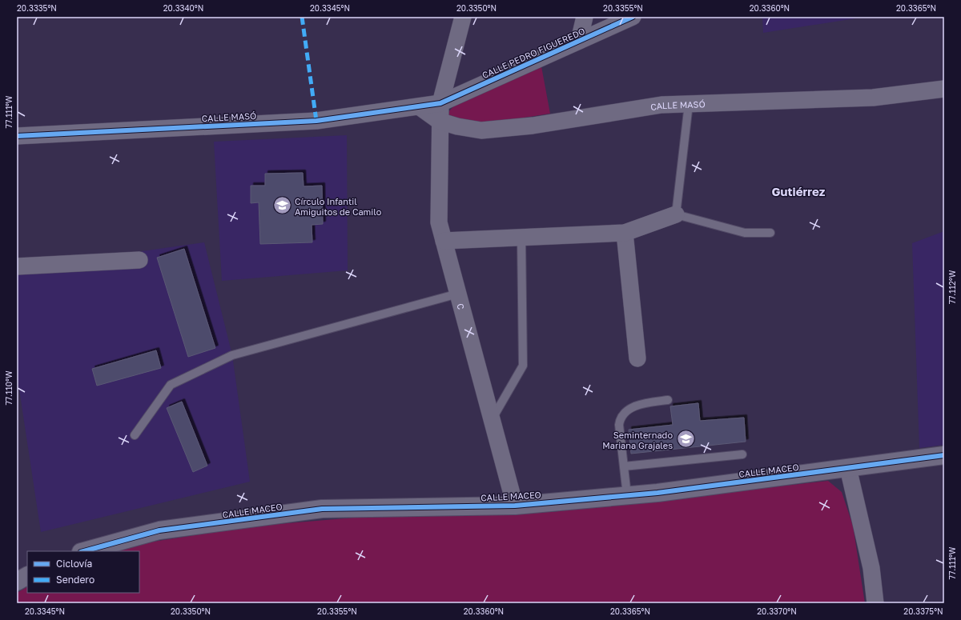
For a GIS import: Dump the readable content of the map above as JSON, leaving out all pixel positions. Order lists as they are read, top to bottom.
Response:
{
  "streets": {
    "street": [
      "CALLE PEDRO FIGUEREDO",
      "CALLE MASÓ",
      "C",
      "CALLE MACEO"
    ]
  },
  "crossings": [
    ["CALLE PEDRO FIGUEREDO", "CALLE MASÓ"],
    ["CALLE PEDRO FIGUEREDO", "C"],
    ["CALLE MASÓ", "C"],
    ["C", "CALLE MACEO"]
  ],
  "districts": ["Gutiérrez"],
  "places": {
    "school or university": ["Círculo Infantil Amiguitos de Camilo", "Seminternado Mariana Grajales"]
  },
  "legend": ["Ciclovía", "Sendero"],
  "coordinates": [
    "20.3335°N",
    "20.3340°N",
    "20.3345°N",
    "20.3350°N",
    "20.3355°N",
    "20.3360°N",
    "20.3365°N",
    "77.111°W",
    "77.112°W",
    "77.110°W",
    "20.3370°N",
    "20.3375°N"
  ]
}
